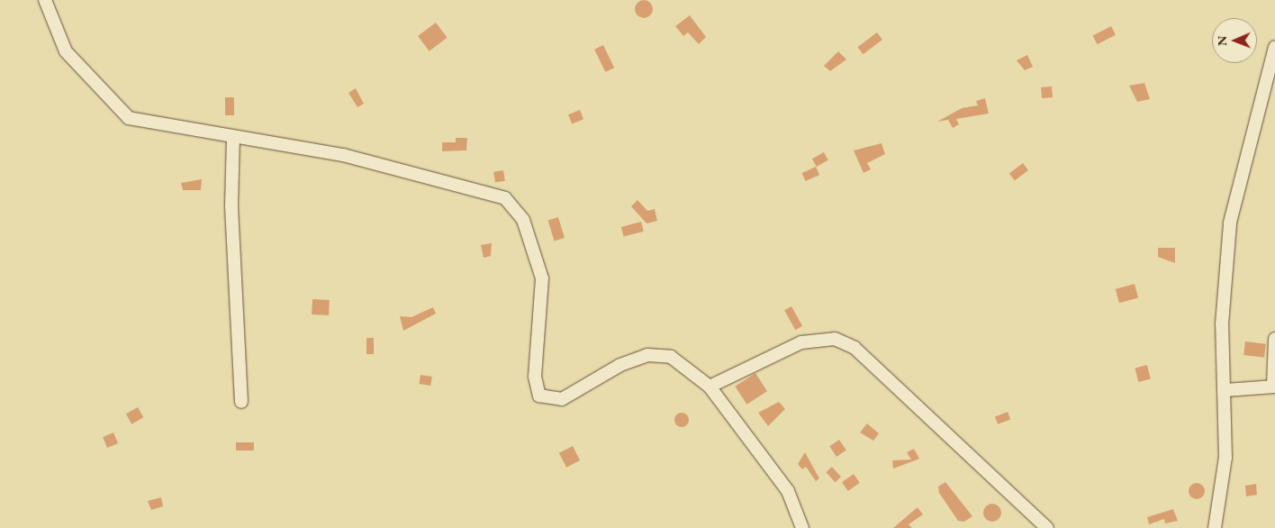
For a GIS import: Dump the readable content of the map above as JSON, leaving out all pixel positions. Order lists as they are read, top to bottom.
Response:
{
  "north": "left"
}
